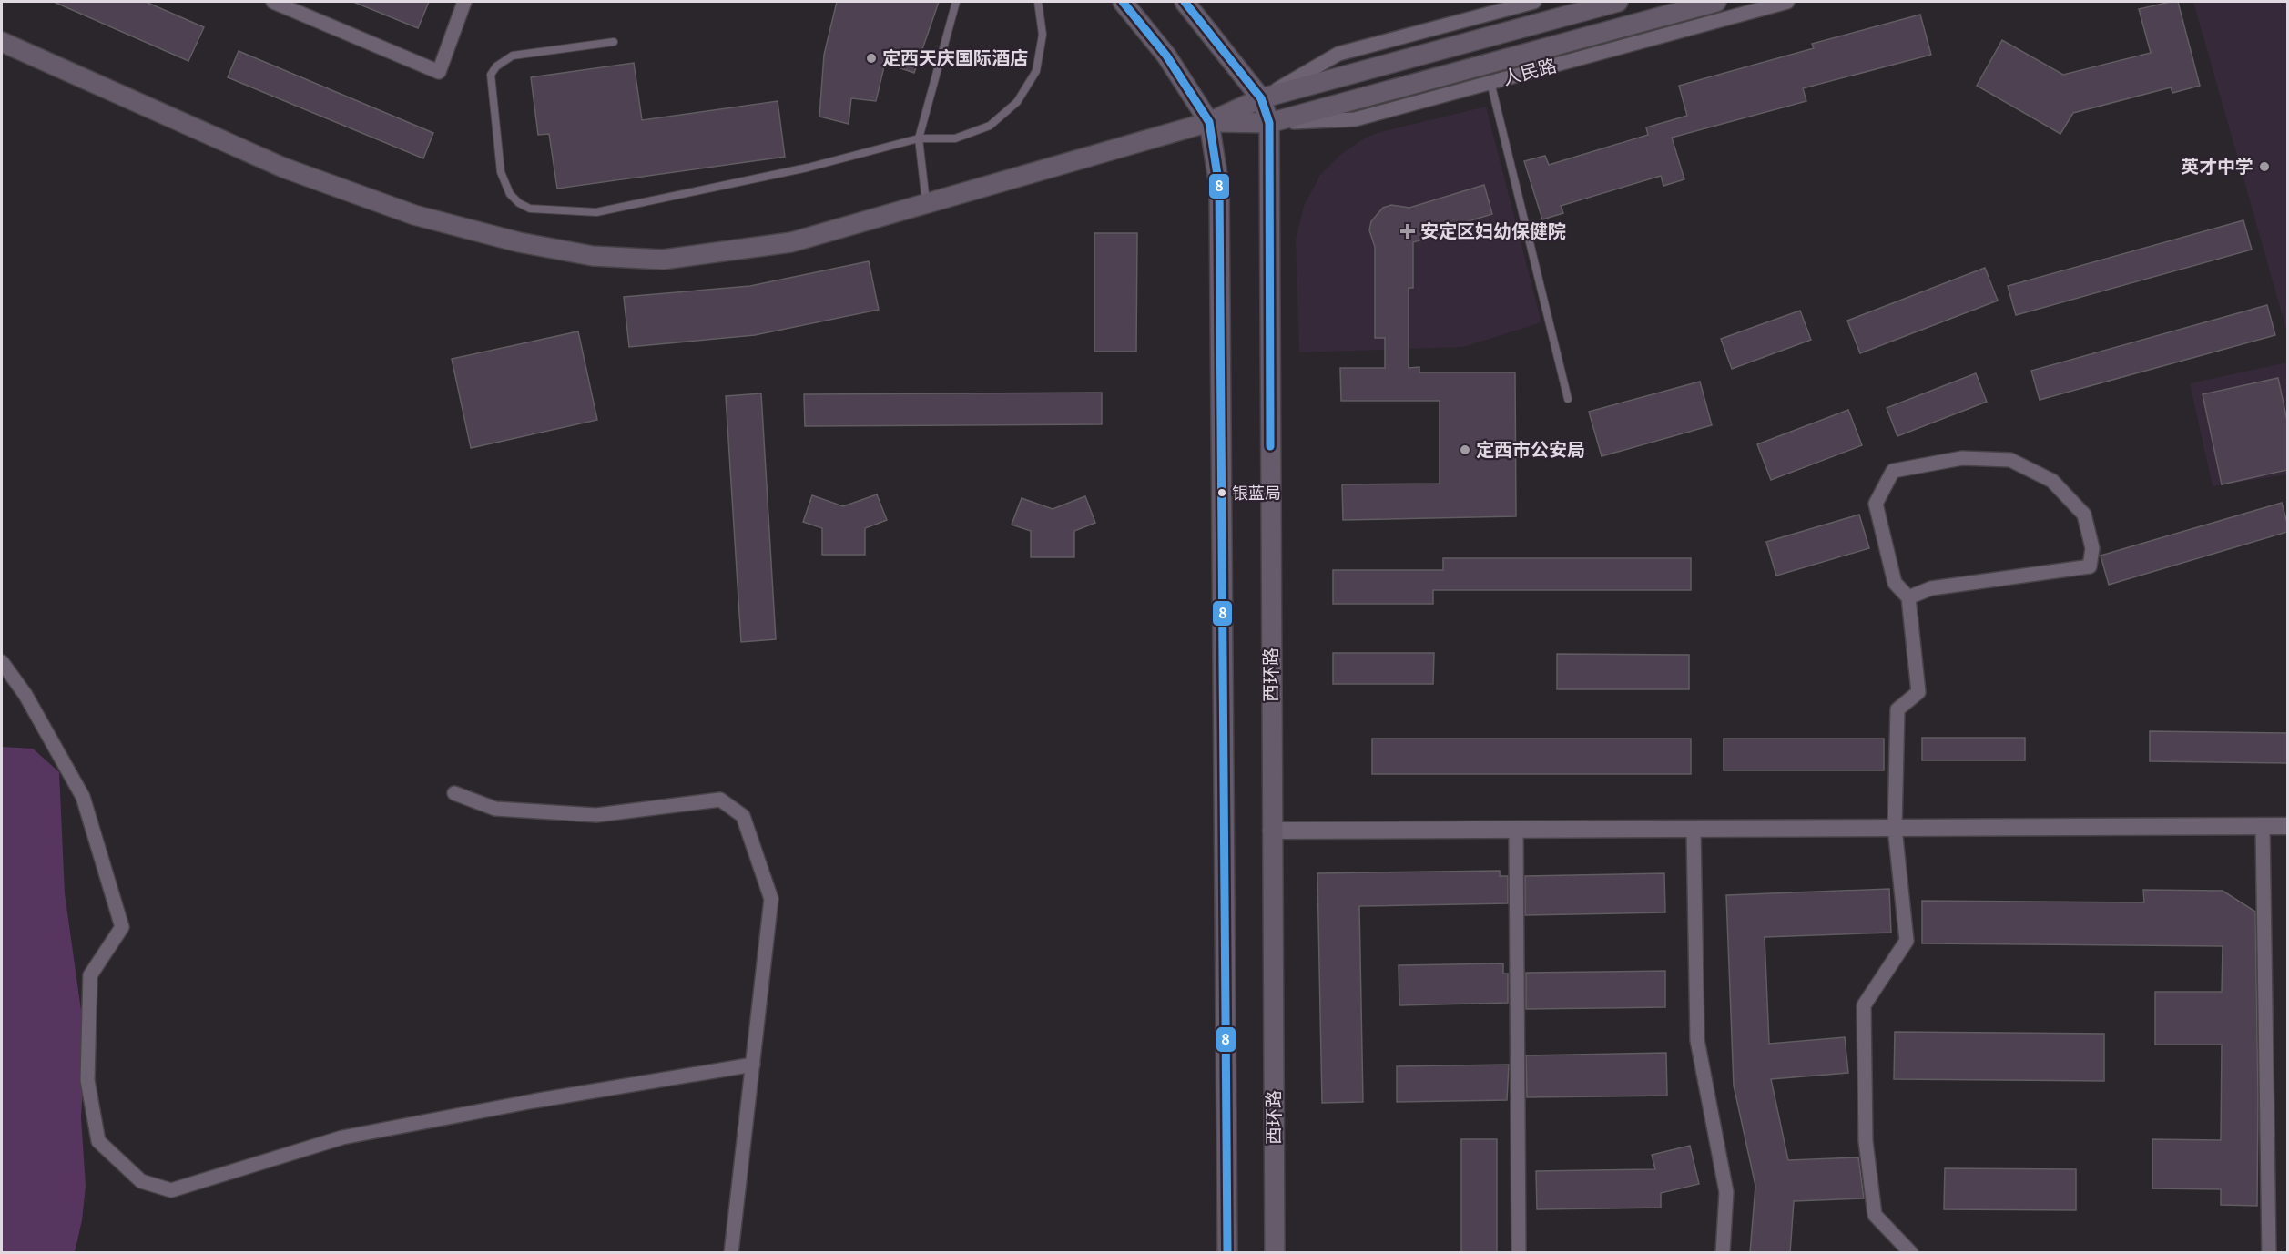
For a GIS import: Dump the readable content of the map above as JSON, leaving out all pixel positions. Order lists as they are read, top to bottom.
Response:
{
  "streets": {
    "main road": ["人民路", "西环路"]
  },
  "crossings": [
    ["人民路", "西环路"]
  ],
  "places": {
    "other": [
      "定西天庆国际酒店",
      "英才中学",
      "定西市公安局",
      "银蓝局"
    ],
    "health": ["安定区妇幼保健院"]
  },
  "lines": ["transit line 8"]
}
